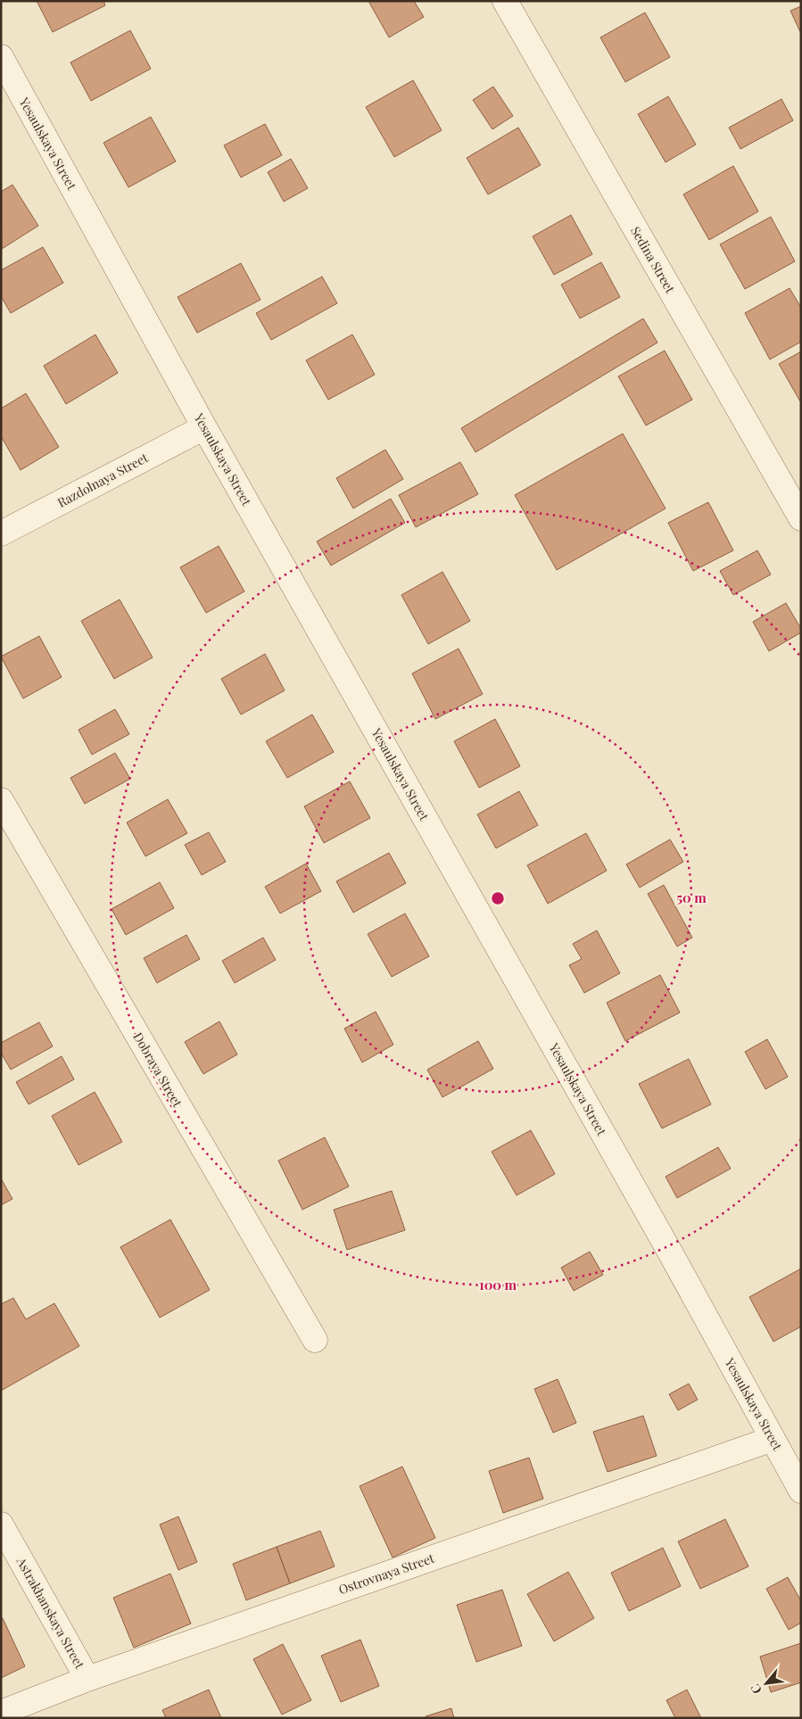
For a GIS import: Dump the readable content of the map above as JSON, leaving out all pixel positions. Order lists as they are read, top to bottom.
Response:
{
  "streets": {
    "street": [
      "Yesaulskaya Street",
      "Sedina Street",
      "Razdolnaya Street",
      "Dobraya Street",
      "Ostrovnaya Street",
      "Astrakhanskaya Street"
    ]
  },
  "crossings": [
    ["Yesaulskaya Street", "Razdolnaya Street"],
    ["Yesaulskaya Street", "Ostrovnaya Street"],
    ["Ostrovnaya Street", "Astrakhanskaya Street"]
  ],
  "north": "bottom left",
  "rings": ["50 m", "100 m"]
}
